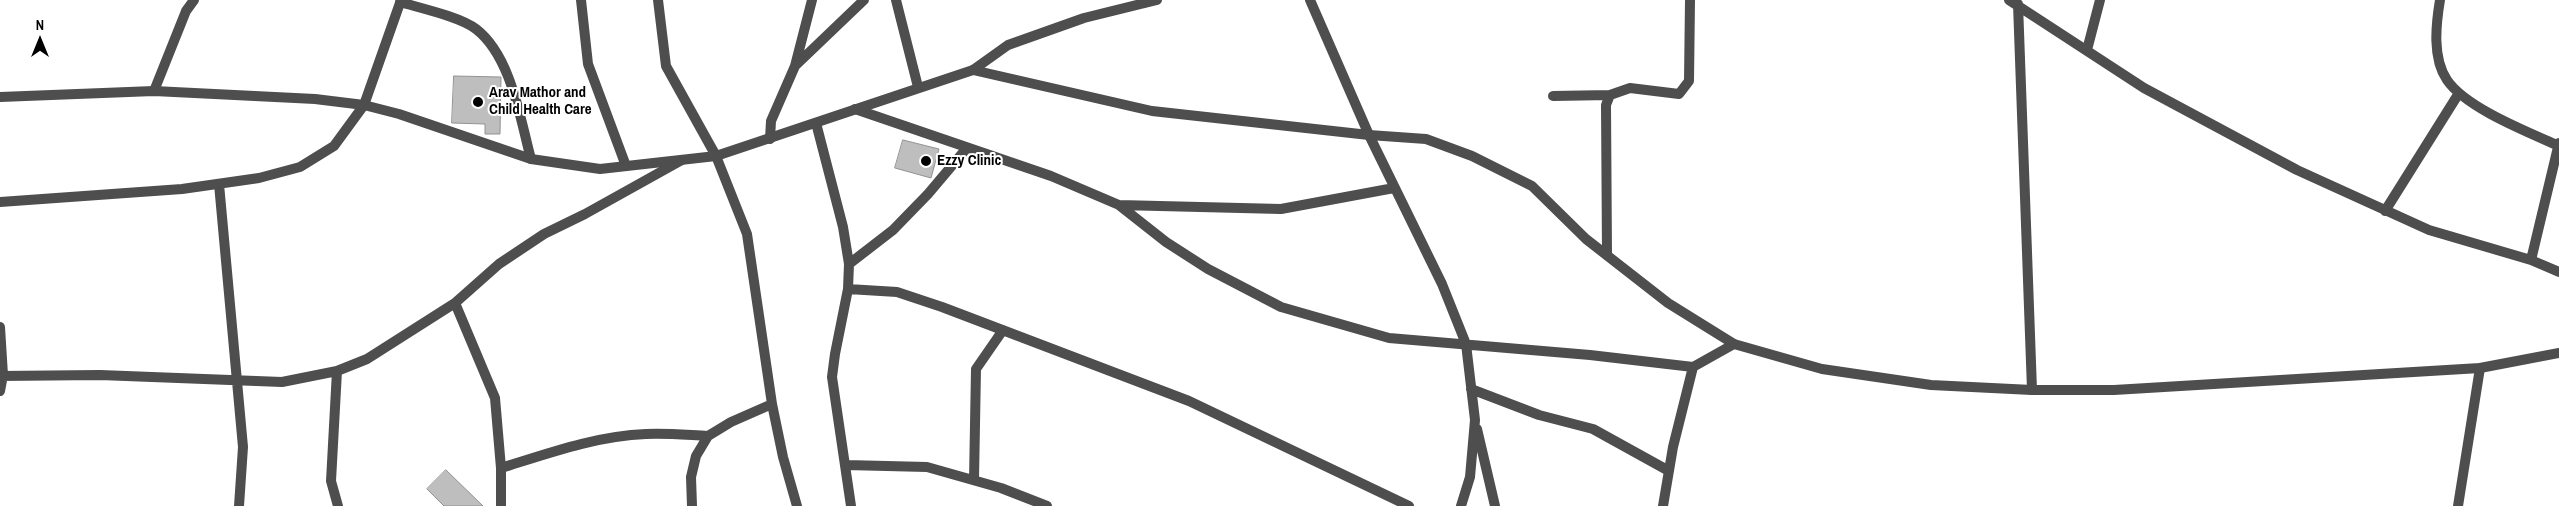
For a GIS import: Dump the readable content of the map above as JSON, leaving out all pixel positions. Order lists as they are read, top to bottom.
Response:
{
  "places": ["Arav Mathor and Child Health Care", "Ezzy Clinic"],
  "north": "top"
}
